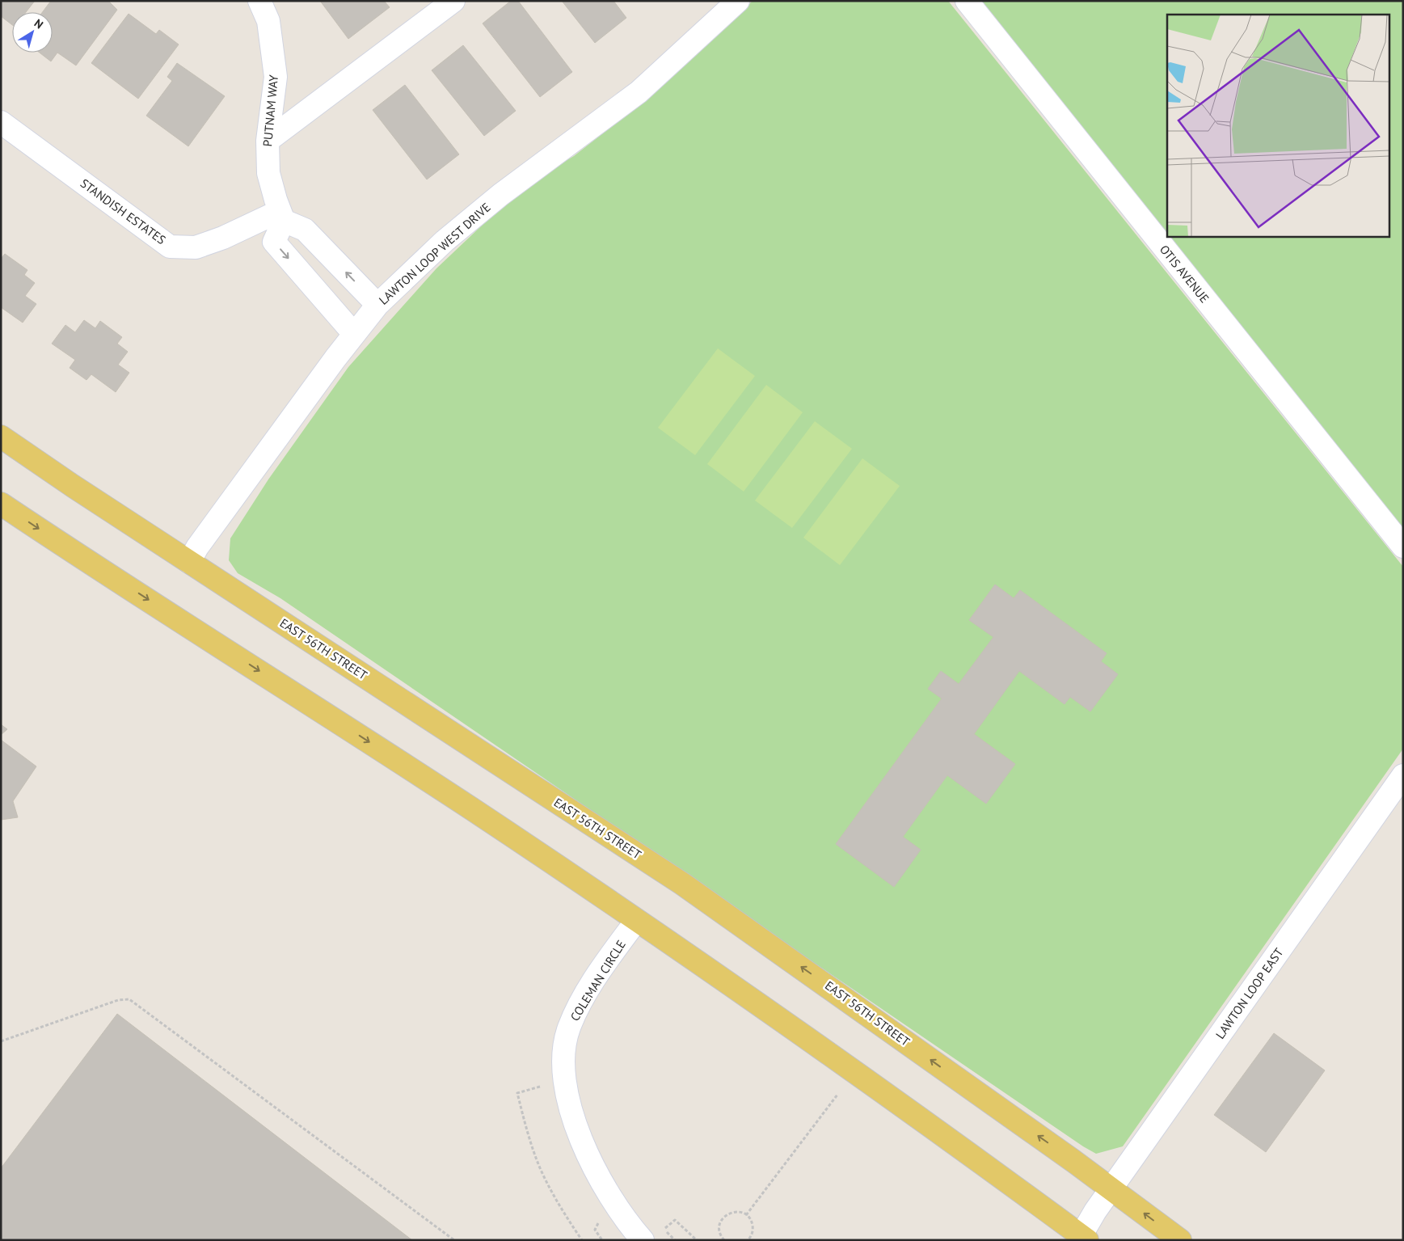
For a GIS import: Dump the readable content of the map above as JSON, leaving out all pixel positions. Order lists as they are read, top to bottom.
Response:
{
  "streets": {
    "main road": ["EAST 56TH STREET"],
    "street": [
      "PUTNAM WAY",
      "STANDISH ESTATES",
      "LAWTON LOOP WEST DRIVE",
      "OTIS AVENUE",
      "COLEMAN CIRCLE",
      "LAWTON LOOP EAST"
    ]
  },
  "crossings": [
    ["PUTNAM WAY", "STANDISH ESTATES"],
    ["LAWTON LOOP WEST DRIVE", "EAST 56TH STREET"],
    ["EAST 56TH STREET", "LAWTON LOOP EAST"]
  ],
  "north": "top right"
}
